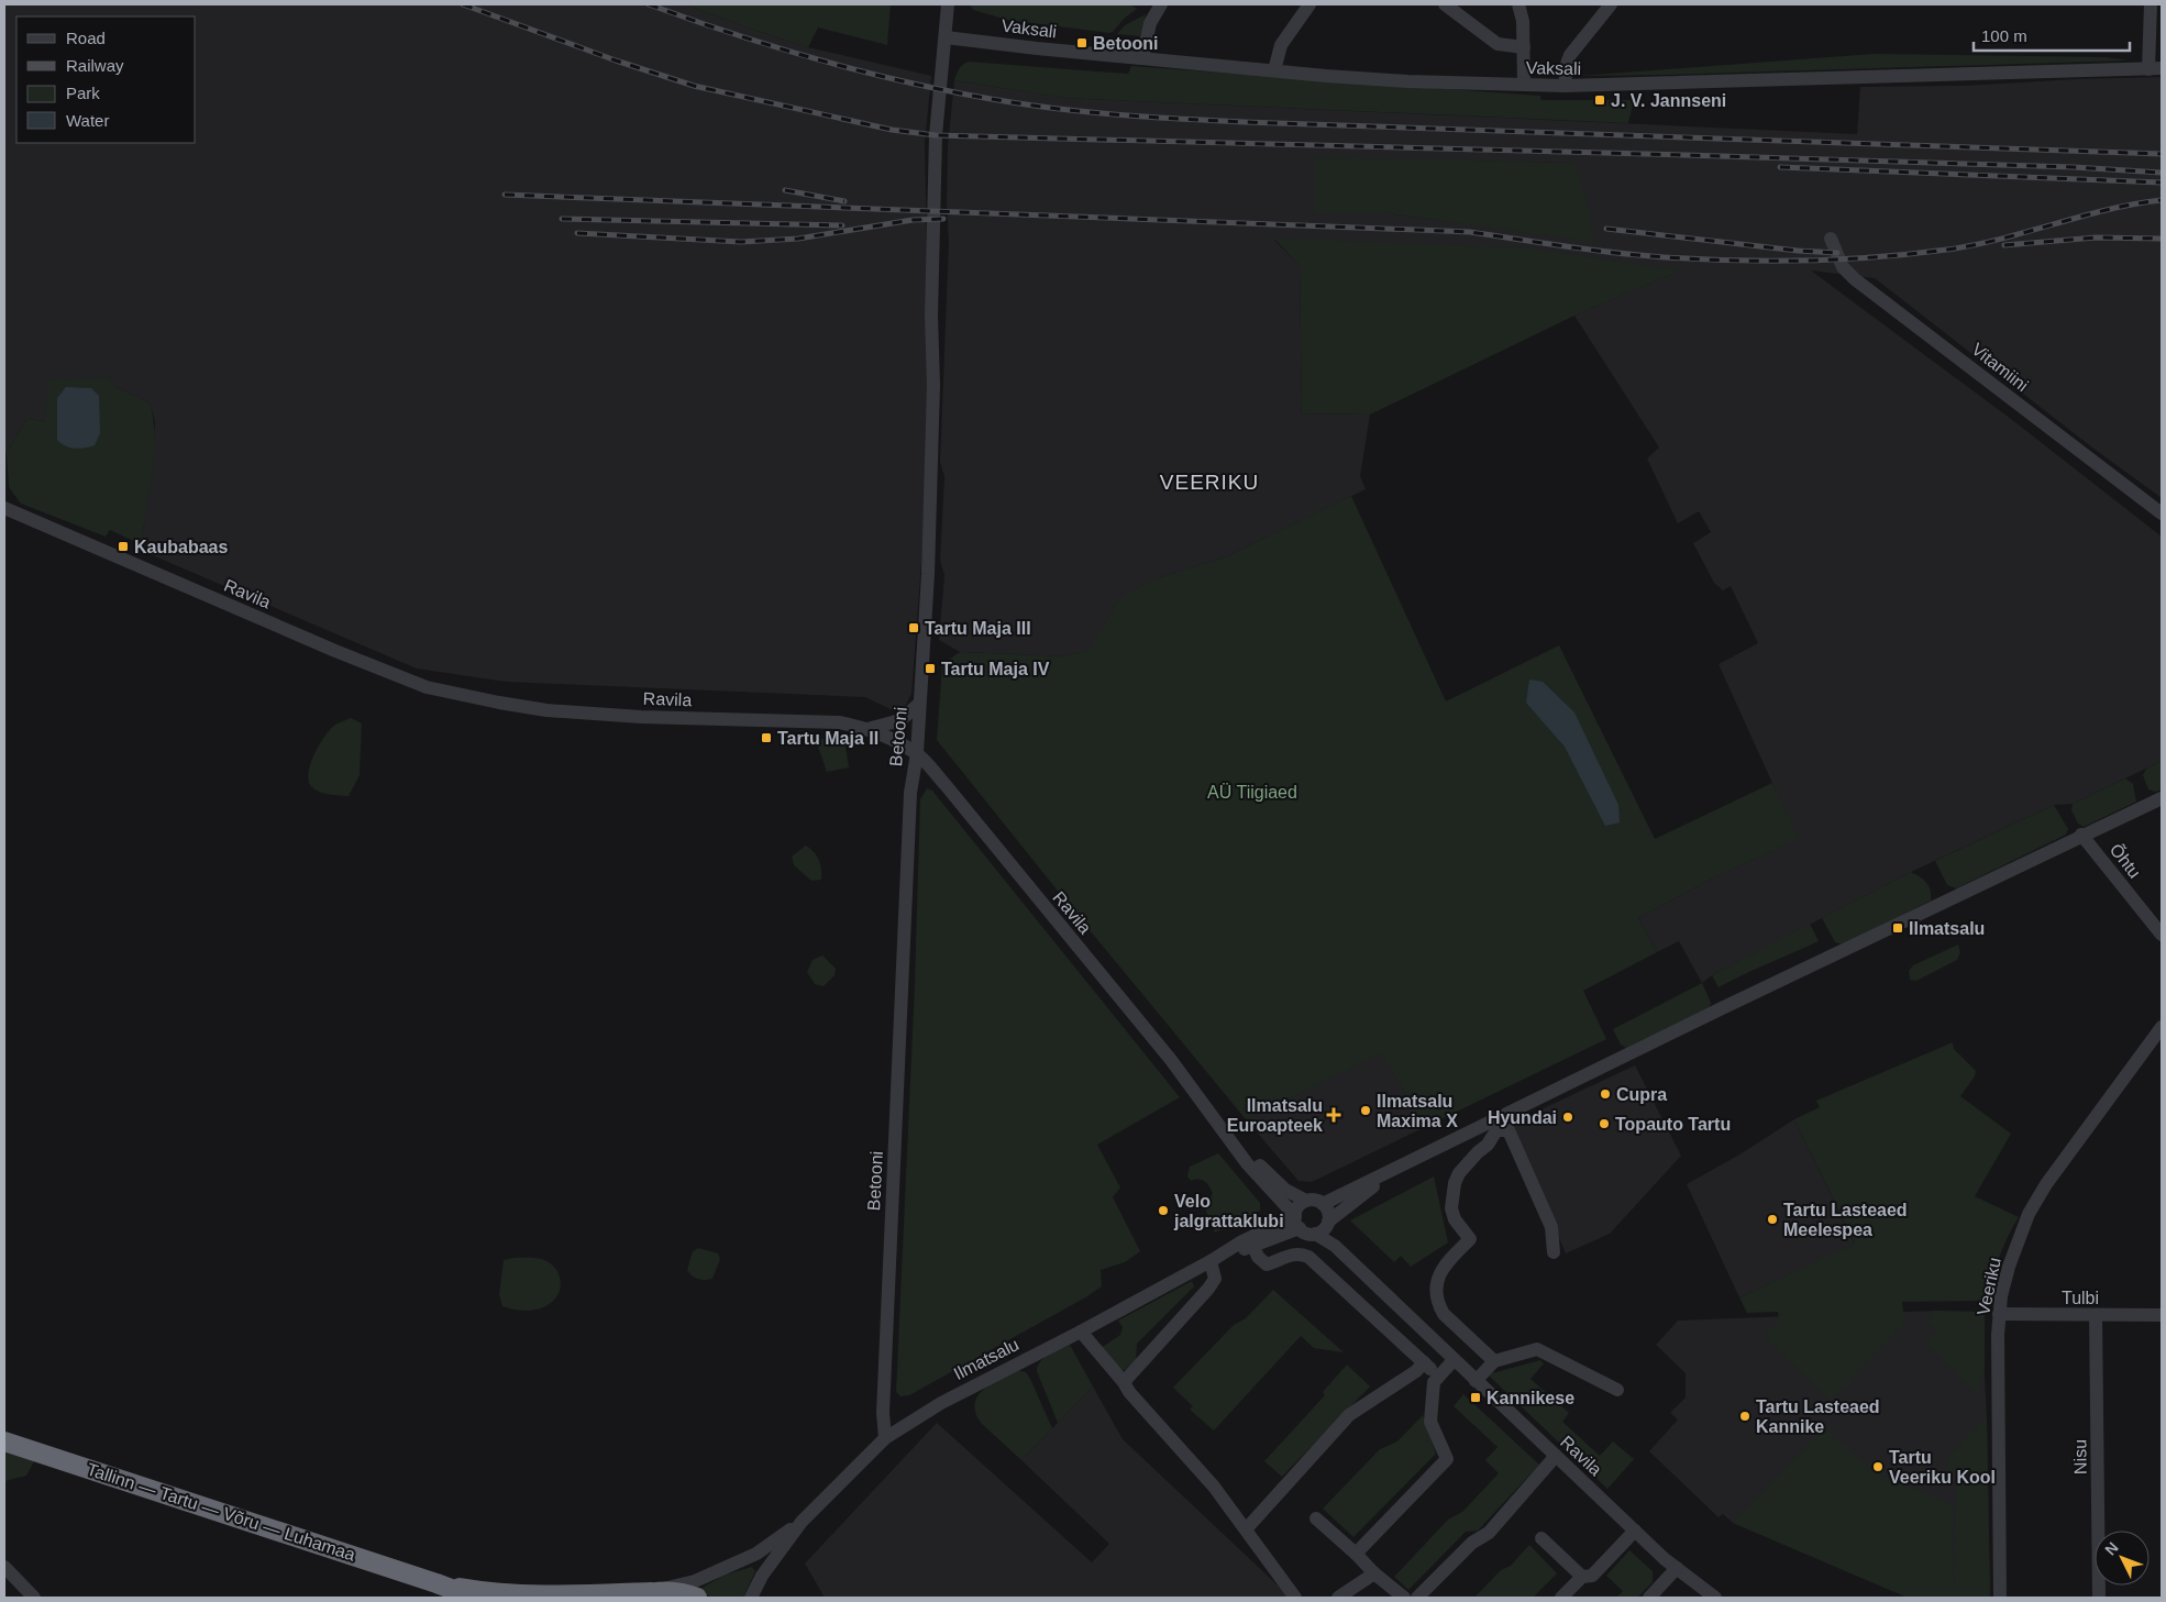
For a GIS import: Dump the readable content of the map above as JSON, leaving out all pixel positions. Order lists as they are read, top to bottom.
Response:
{
  "streets": {
    "highway": ["Tallinn — Tartu — Võru — Luhamaa"],
    "street": [
      "Vaksali",
      "Vitamiini",
      "Ravila",
      "Betooni",
      "Õhtu",
      "Veeriku",
      "Tulbi",
      "Ilmatsalu",
      "Nisu"
    ]
  },
  "crossings": [
    ["Vaksali", "Betooni"],
    ["Ravila", "Betooni"],
    ["Ravila", "Ilmatsalu"],
    ["Betooni", "Ilmatsalu"],
    ["Veeriku", "Tulbi"],
    ["Tulbi", "Nisu"],
    ["Ilmatsalu", "Tallinn — Tartu — Võru — Luhamaa"]
  ],
  "districts": ["VEERIKU"],
  "parks": ["AÜ Tiigiaed"],
  "places": {
    "transit": [
      "Betooni",
      "J. V. Jannseni",
      "Kaubabaas",
      "Tartu Maja III",
      "Tartu Maja IV",
      "Tartu Maja II",
      "Ilmatsalu",
      "Kannikese"
    ],
    "other": [
      "Cupra",
      "Ilmatsalu Maxima X",
      "Hyundai",
      "Topauto Tartu",
      "Velo jalgrattaklubi",
      "Tartu Lasteaed Meelespea",
      "Tartu Lasteaed Kannike",
      "Tartu Veeriku Kool"
    ],
    "health": ["Ilmatsalu Euroapteek"]
  },
  "legend": [
    "Road",
    "Railway",
    "Park",
    "Water"
  ],
  "scale_bar": "100 m",
  "north": "top left"
}
